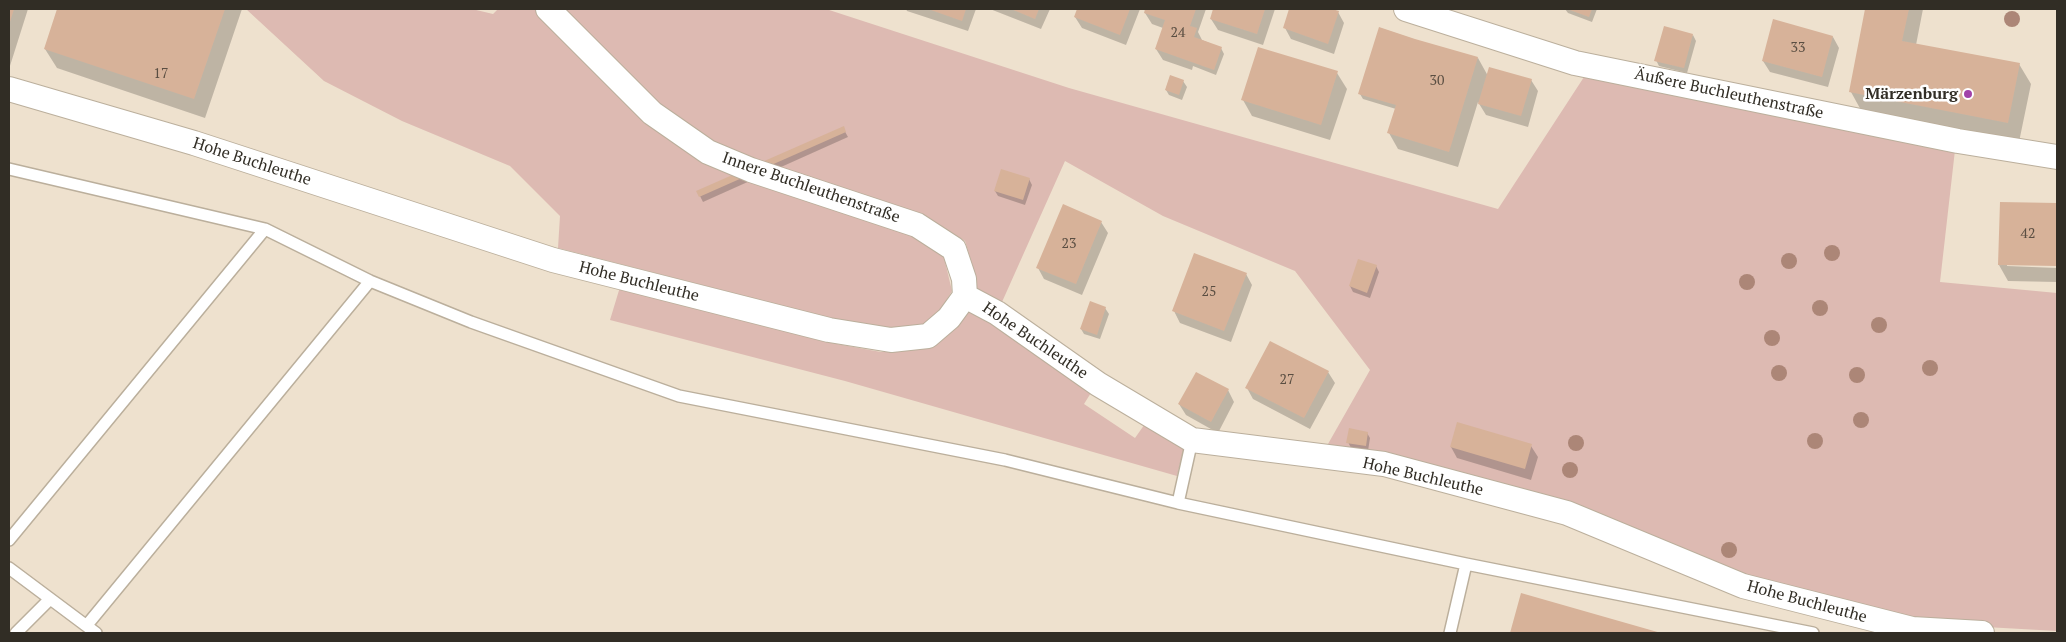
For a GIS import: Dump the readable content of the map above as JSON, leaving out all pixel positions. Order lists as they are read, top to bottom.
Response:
{
  "streets": {
    "street": ["Äußere Buchleuthenstraße", "Hohe Buchleuthe", "Innere Buchleuthenstraße"]
  },
  "crossings": [
    ["Hohe Buchleuthe", "Innere Buchleuthenstraße"]
  ],
  "places": ["Märzenburg"],
  "house_numbers": [
    "24",
    "33",
    "17",
    "30",
    "42",
    "23",
    "25",
    "27"
  ]
}
